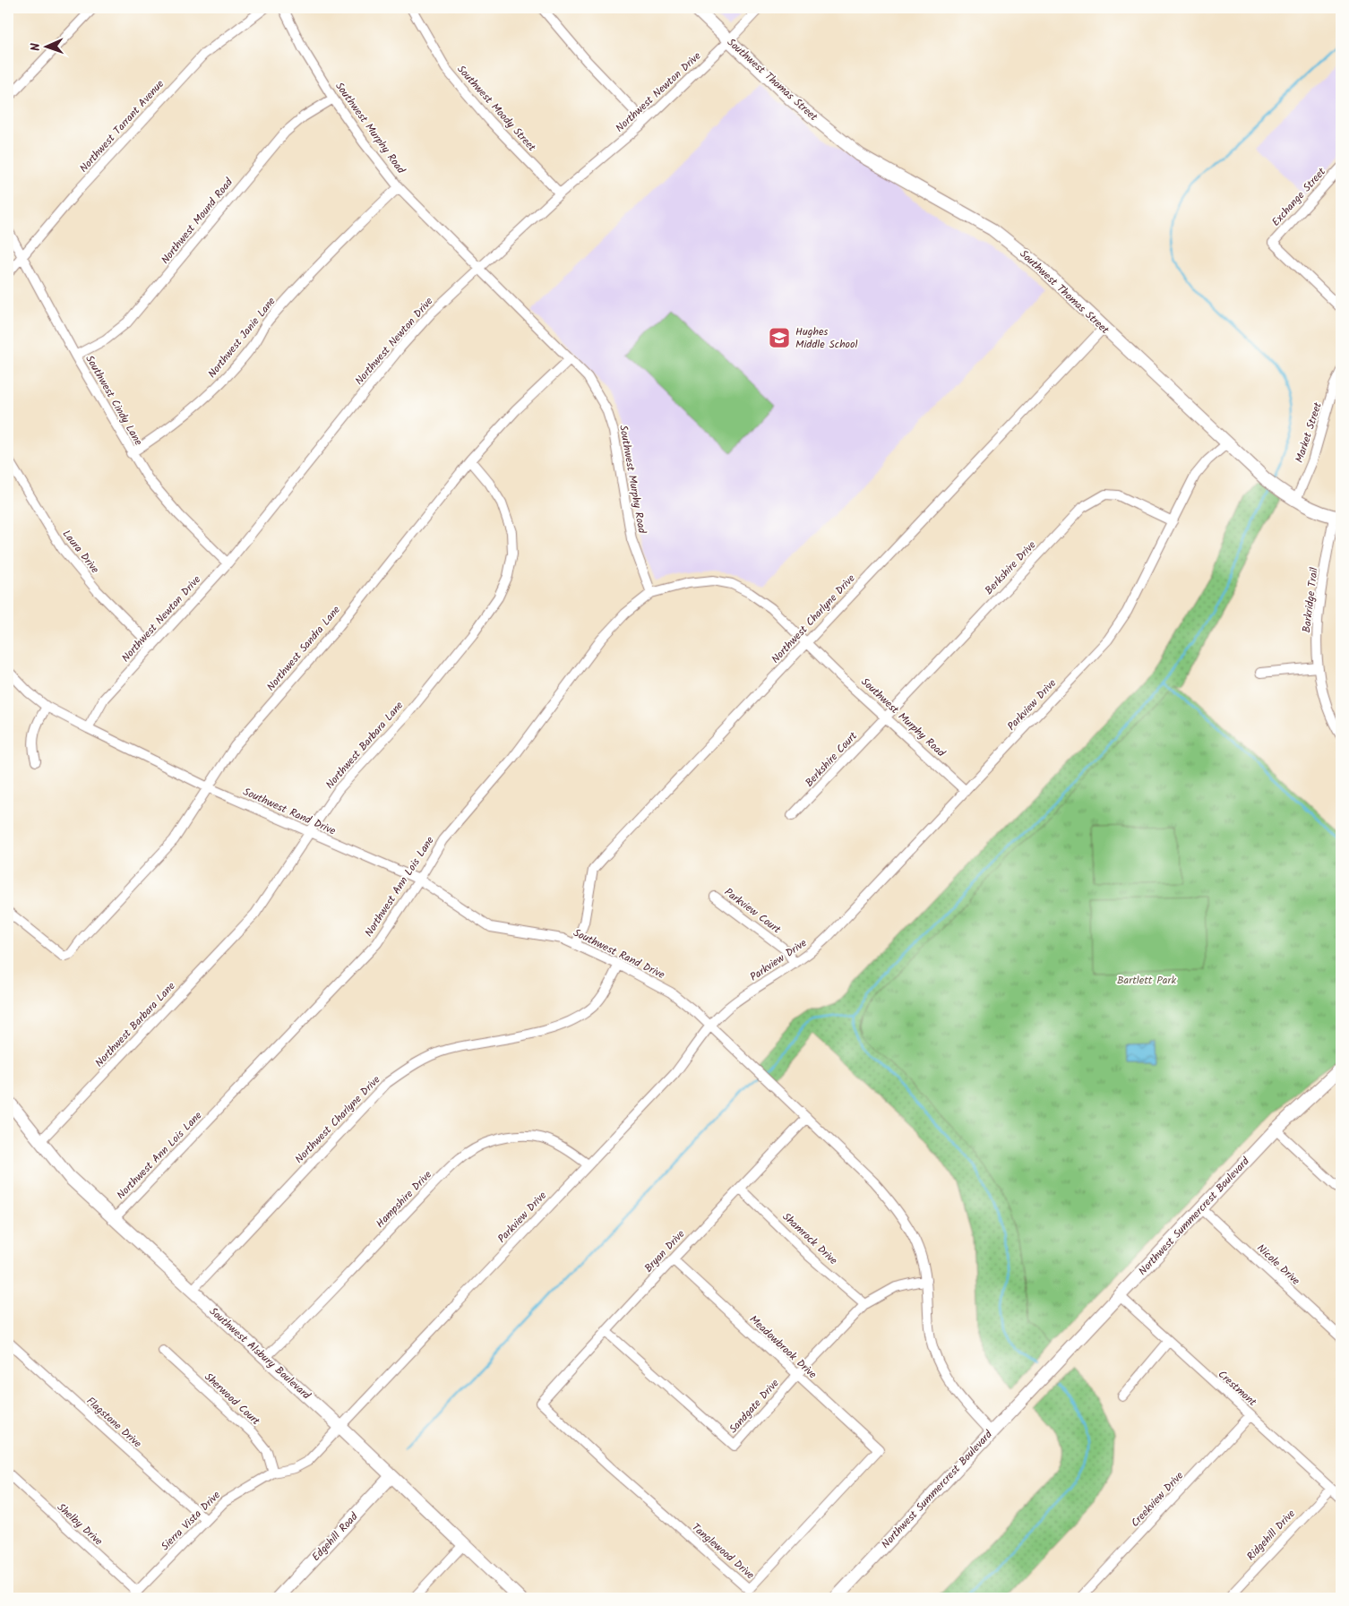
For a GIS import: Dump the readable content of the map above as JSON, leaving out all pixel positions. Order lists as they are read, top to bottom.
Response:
{
  "streets": {
    "street": [
      "Southwest Thomas Street",
      "Northwest Newton Drive",
      "Southwest Moody Street",
      "Northwest Tarrant Avenue",
      "Southwest Murphy Road",
      "Exchange Street",
      "Northwest Mound Road",
      "Northwest Janie Lane",
      "Southwest Cindy Lane",
      "Market Street",
      "Laura Drive",
      "Berkshire Drive",
      "Barkridge Trail",
      "Northwest Charlyne Drive",
      "Northwest Sandra Lane",
      "Parkview Drive",
      "Northwest Barbara Lane",
      "Berkshire Court",
      "Southwest Rand Drive",
      "Northwest Ann Lois Lane",
      "Parkview Court",
      "Hampshire Drive",
      "Northwest Summercrest Boulevard",
      "Shamrock Drive",
      "Bryan Drive",
      "Nicole Drive",
      "Meadowbrook Drive",
      "Southwest Alsbury Boulevard",
      "Crestmont",
      "Sherwood Court",
      "Sandgate Drive",
      "Flagstone Drive",
      "Creekview Drive",
      "Sierra Vista Drive",
      "Shelby Drive",
      "Ridgehill Drive",
      "Edgehill Road",
      "Tanglewood Drive"
    ]
  },
  "crossings": [
    ["Southwest Thomas Street", "Northwest Newton Drive"],
    ["Southwest Thomas Street", "Market Street"],
    ["Southwest Thomas Street", "Barkridge Trail"],
    ["Southwest Thomas Street", "Northwest Charlyne Drive"],
    ["Southwest Thomas Street", "Parkview Drive"],
    ["Northwest Newton Drive", "Southwest Moody Street"],
    ["Northwest Newton Drive", "Southwest Murphy Road"],
    ["Northwest Newton Drive", "Southwest Cindy Lane"],
    ["Northwest Newton Drive", "Laura Drive"],
    ["Northwest Newton Drive", "Southwest Rand Drive"],
    ["Northwest Tarrant Avenue", "Southwest Cindy Lane"],
    ["Southwest Murphy Road", "Northwest Mound Road"],
    ["Southwest Murphy Road", "Northwest Janie Lane"],
    ["Southwest Murphy Road", "Berkshire Drive"],
    ["Southwest Murphy Road", "Northwest Charlyne Drive"],
    ["Southwest Murphy Road", "Northwest Sandra Lane"],
    ["Southwest Murphy Road", "Parkview Drive"],
    ["Southwest Murphy Road", "Berkshire Court"],
    ["Southwest Murphy Road", "Northwest Ann Lois Lane"],
    ["Northwest Mound Road", "Southwest Cindy Lane"],
    ["Northwest Janie Lane", "Southwest Cindy Lane"],
    ["Berkshire Drive", "Parkview Drive"],
    ["Berkshire Drive", "Berkshire Court"],
    ["Northwest Charlyne Drive", "Southwest Rand Drive"],
    ["Northwest Charlyne Drive", "Southwest Alsbury Boulevard"],
    ["Northwest Sandra Lane", "Northwest Barbara Lane"],
    ["Northwest Sandra Lane", "Southwest Rand Drive"],
    ["Parkview Drive", "Southwest Rand Drive"],
    ["Parkview Drive", "Parkview Court"],
    ["Parkview Drive", "Hampshire Drive"],
    ["Parkview Drive", "Southwest Alsbury Boulevard"],
    ["Parkview Drive", "Sierra Vista Drive"],
    ["Northwest Barbara Lane", "Southwest Rand Drive"],
    ["Northwest Barbara Lane", "Southwest Alsbury Boulevard"],
    ["Southwest Rand Drive", "Northwest Ann Lois Lane"],
    ["Southwest Rand Drive", "Northwest Summercrest Boulevard"],
    ["Southwest Rand Drive", "Bryan Drive"],
    ["Southwest Rand Drive", "Sandgate Drive"],
    ["Northwest Ann Lois Lane", "Southwest Alsbury Boulevard"],
    ["Hampshire Drive", "Southwest Alsbury Boulevard"],
    ["Northwest Summercrest Boulevard", "Nicole Drive"],
    ["Northwest Summercrest Boulevard", "Crestmont"],
    ["Shamrock Drive", "Bryan Drive"],
    ["Shamrock Drive", "Sandgate Drive"],
    ["Bryan Drive", "Meadowbrook Drive"],
    ["Bryan Drive", "Sandgate Drive"],
    ["Bryan Drive", "Tanglewood Drive"],
    ["Meadowbrook Drive", "Sandgate Drive"],
    ["Meadowbrook Drive", "Tanglewood Drive"],
    ["Southwest Alsbury Boulevard", "Sierra Vista Drive"],
    ["Southwest Alsbury Boulevard", "Edgehill Road"],
    ["Crestmont", "Creekview Drive"],
    ["Crestmont", "Ridgehill Drive"],
    ["Sherwood Court", "Sierra Vista Drive"],
    ["Flagstone Drive", "Sierra Vista Drive"],
    ["Sierra Vista Drive", "Shelby Drive"]
  ],
  "parks": ["Bartlett Park"],
  "places": {
    "school or university": ["Hughes Middle School"]
  },
  "north": "left"
}
